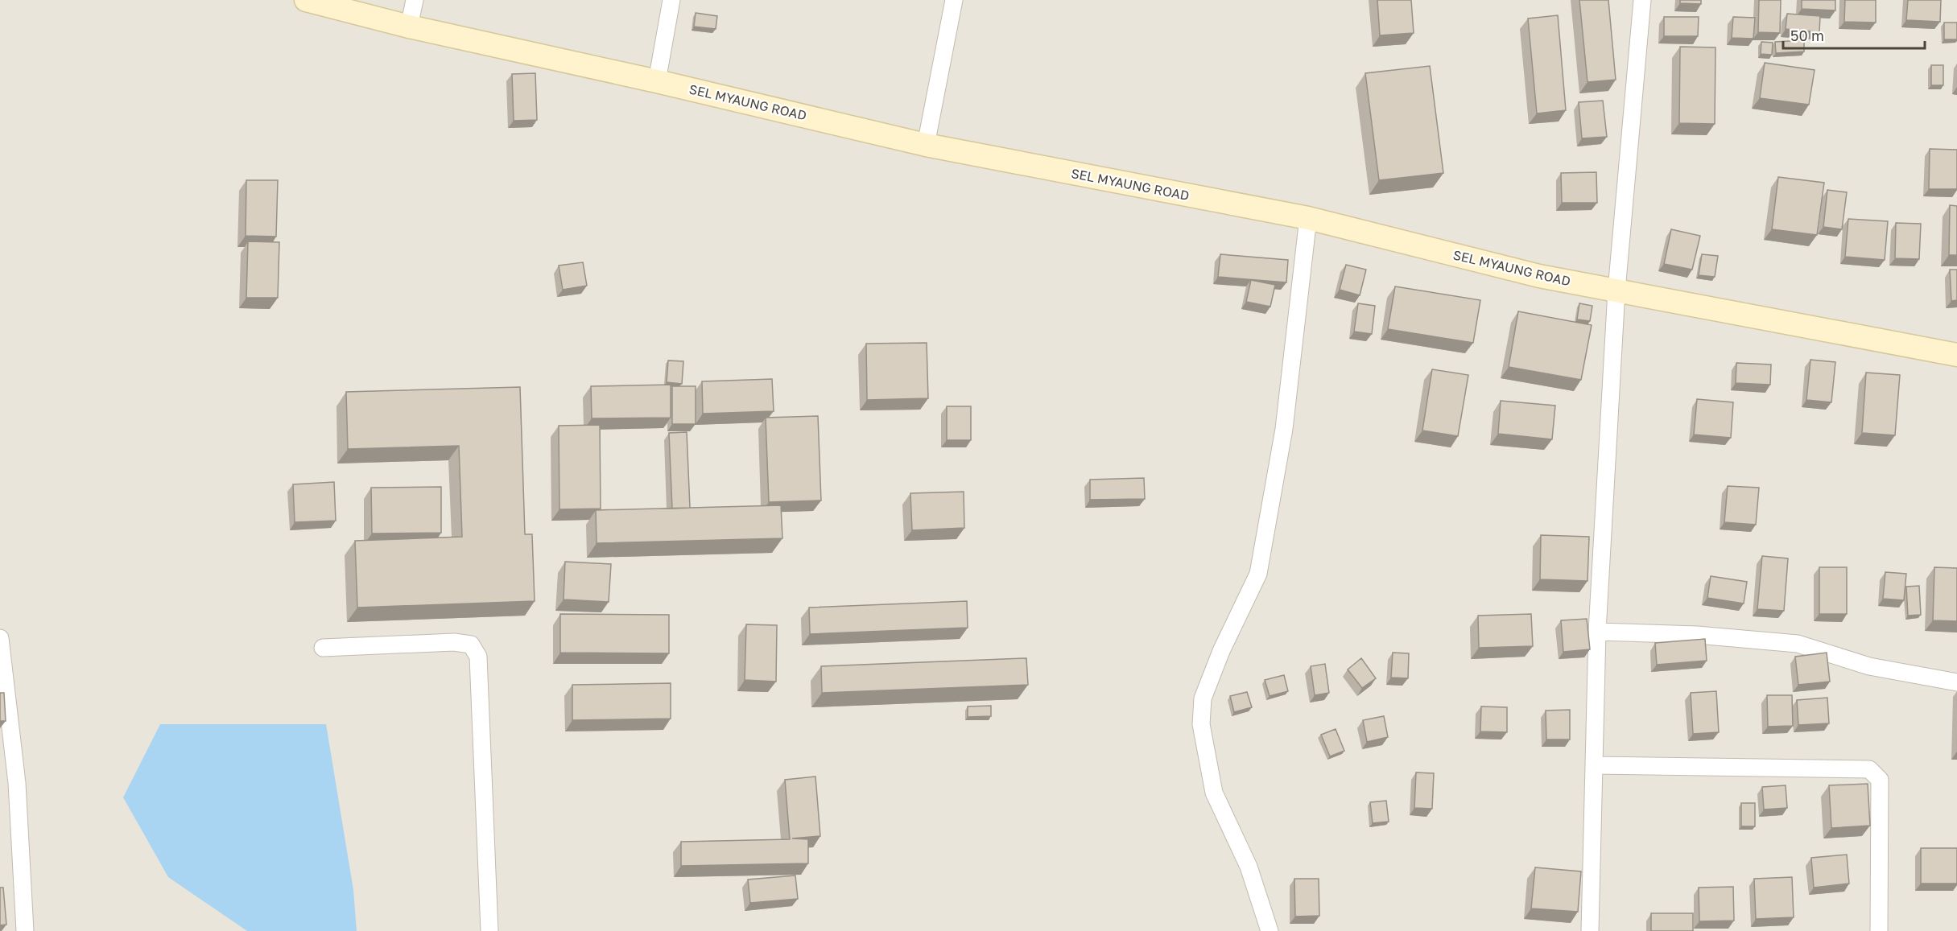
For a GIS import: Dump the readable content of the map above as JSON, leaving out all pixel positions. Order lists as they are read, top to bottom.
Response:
{
  "streets": {
    "main road": ["SEL MYAUNG ROAD"]
  },
  "scale_bar": "50 m"
}
